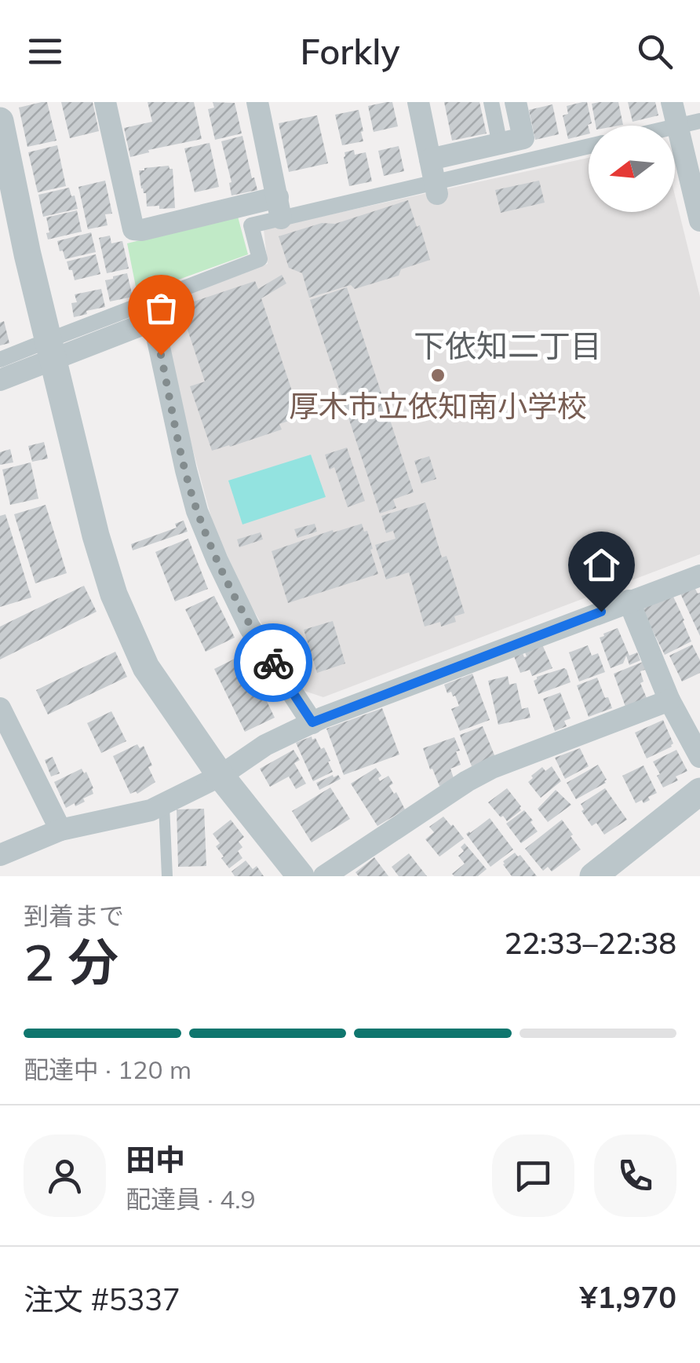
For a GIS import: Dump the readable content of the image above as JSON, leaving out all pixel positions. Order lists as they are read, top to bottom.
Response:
{
  "districts": ["下依知二丁目"],
  "places": ["厚木市立依知南小学校"],
  "north": "left",
  "page": {
    "header": "Forkly",
    "heading": ["2 分", "到着まで", "22:33–22:38"],
    "panel": [
      "田中",
      "配達員 · 4.9",
      "注文 #5337",
      "¥1,970"
    ],
    "bar": "配達中 · 120 m"
  }
}
